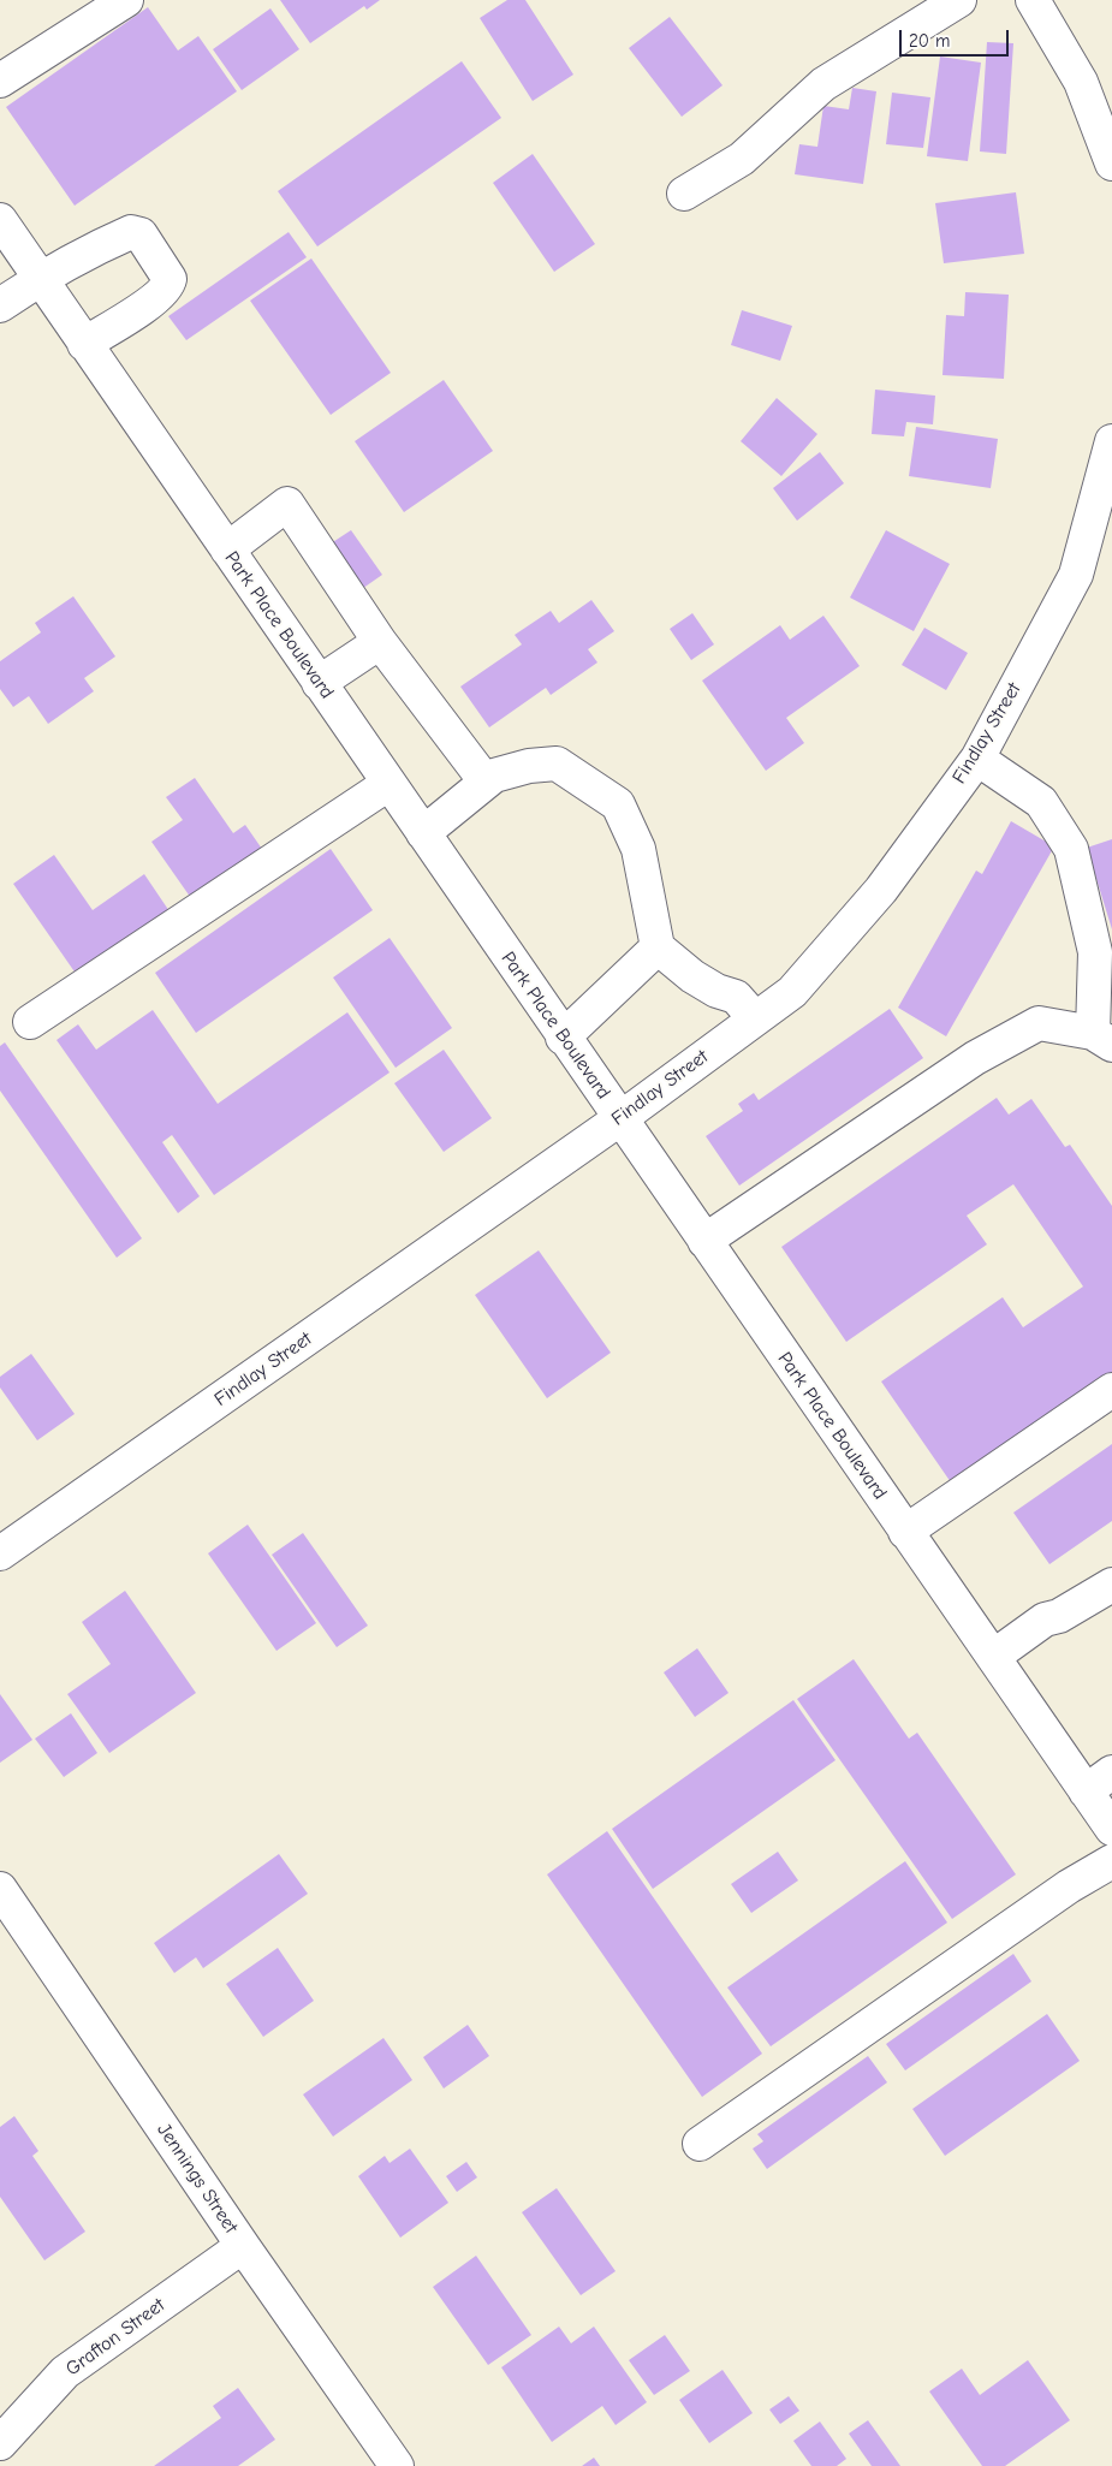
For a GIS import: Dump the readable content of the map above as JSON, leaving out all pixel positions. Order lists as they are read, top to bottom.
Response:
{
  "streets": {
    "street": [
      "Park Place Boulevard",
      "Findlay Street",
      "Jennings Street",
      "Grafton Street"
    ]
  },
  "crossings": [
    ["Park Place Boulevard", "Findlay Street"],
    ["Jennings Street", "Grafton Street"]
  ],
  "scale_bar": "20 m"
}
